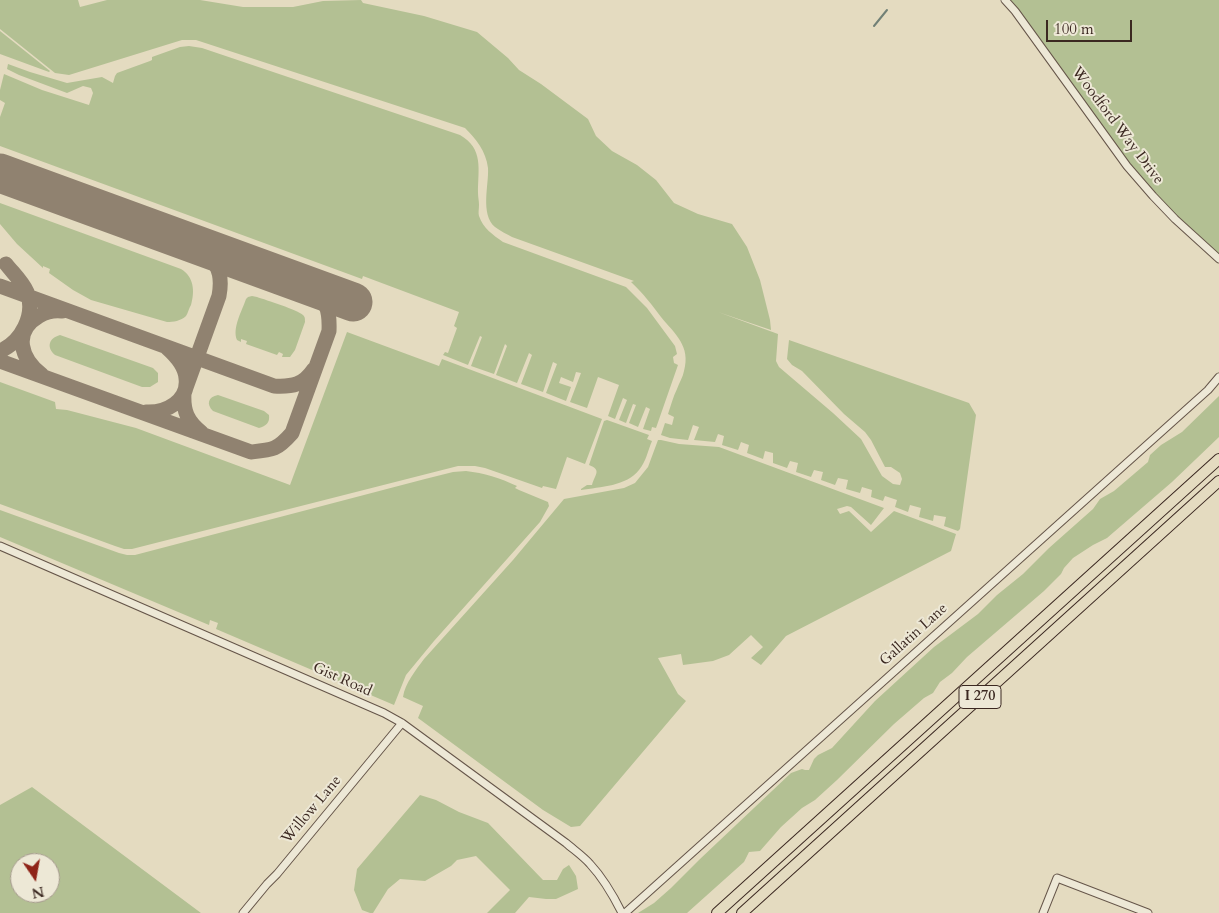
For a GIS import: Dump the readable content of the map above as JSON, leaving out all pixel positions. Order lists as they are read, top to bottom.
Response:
{
  "streets": {
    "highway": ["I 270"],
    "street": [
      "Woodford Way Drive",
      "Gallatin Lane",
      "Gist Road",
      "Willow Lane"
    ]
  },
  "crossings": [
    ["Gallatin Lane", "Gist Road"],
    ["Gist Road", "Willow Lane"]
  ],
  "scale_bar": "100 m",
  "north": "bottom"
}
